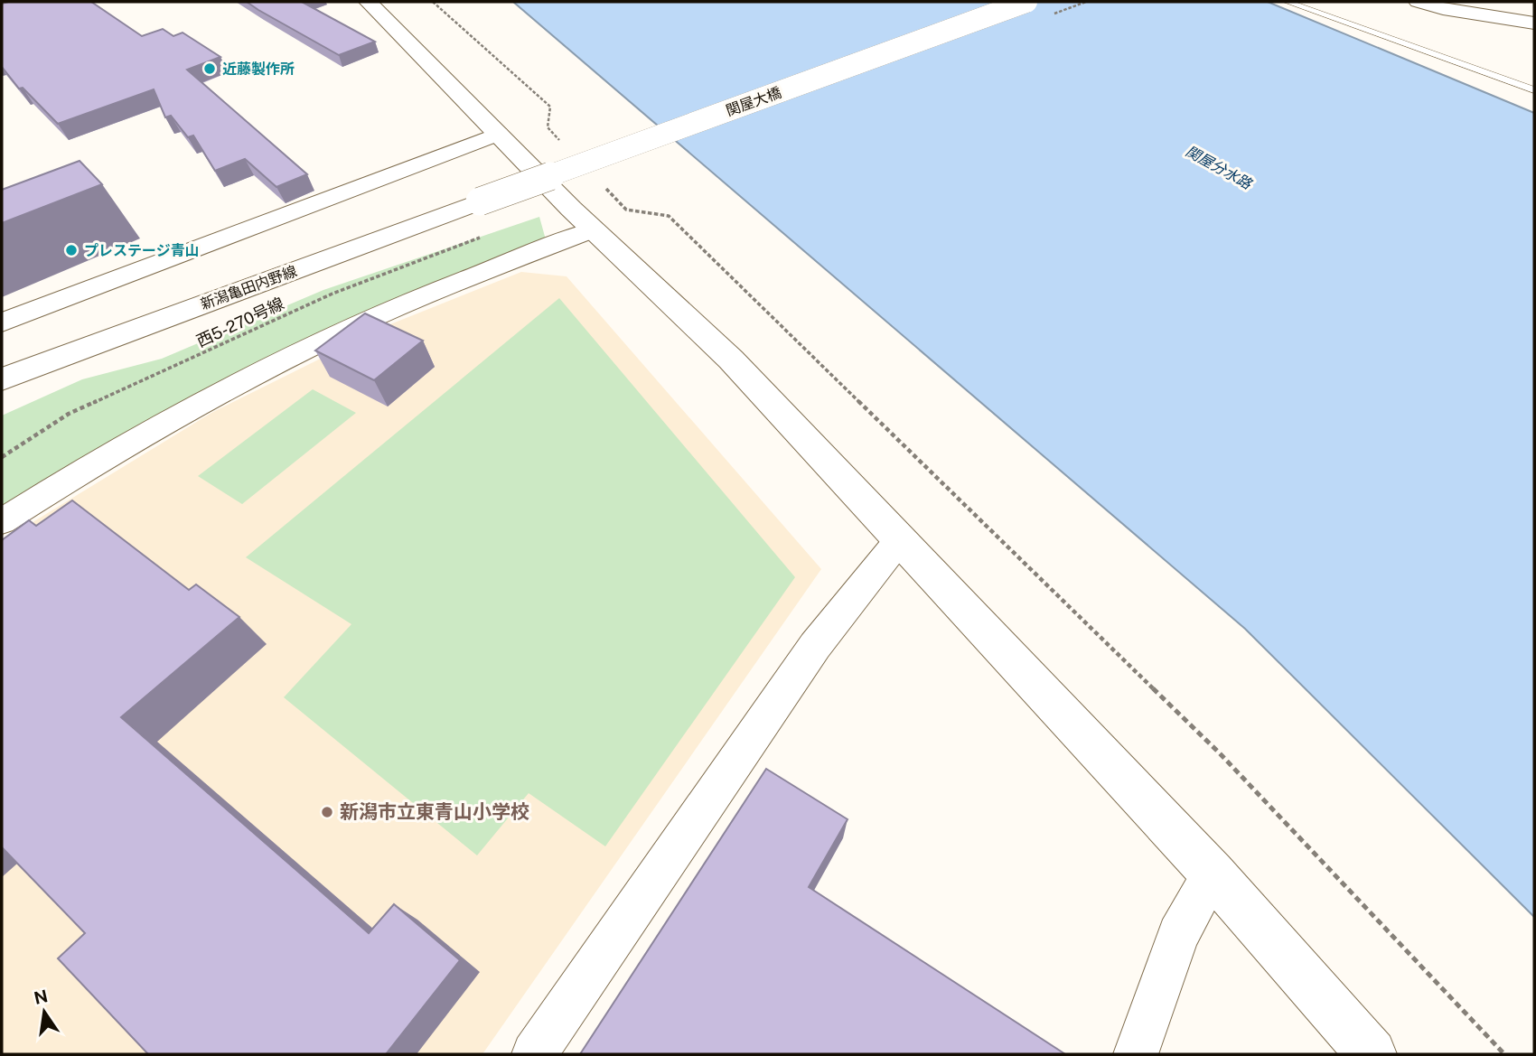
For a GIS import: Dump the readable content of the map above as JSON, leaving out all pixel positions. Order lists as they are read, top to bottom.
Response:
{
  "streets": {
    "street": ["関屋大橋", "新潟亀田内野線"],
    "path": ["西5-270号線"]
  },
  "crossings": [
    ["関屋大橋", "新潟亀田内野線"]
  ],
  "water": ["関屋分水路"],
  "places": ["近藤製作所", "プレステージ青山", "新潟市立東青山小学校"],
  "north": "top"
}
